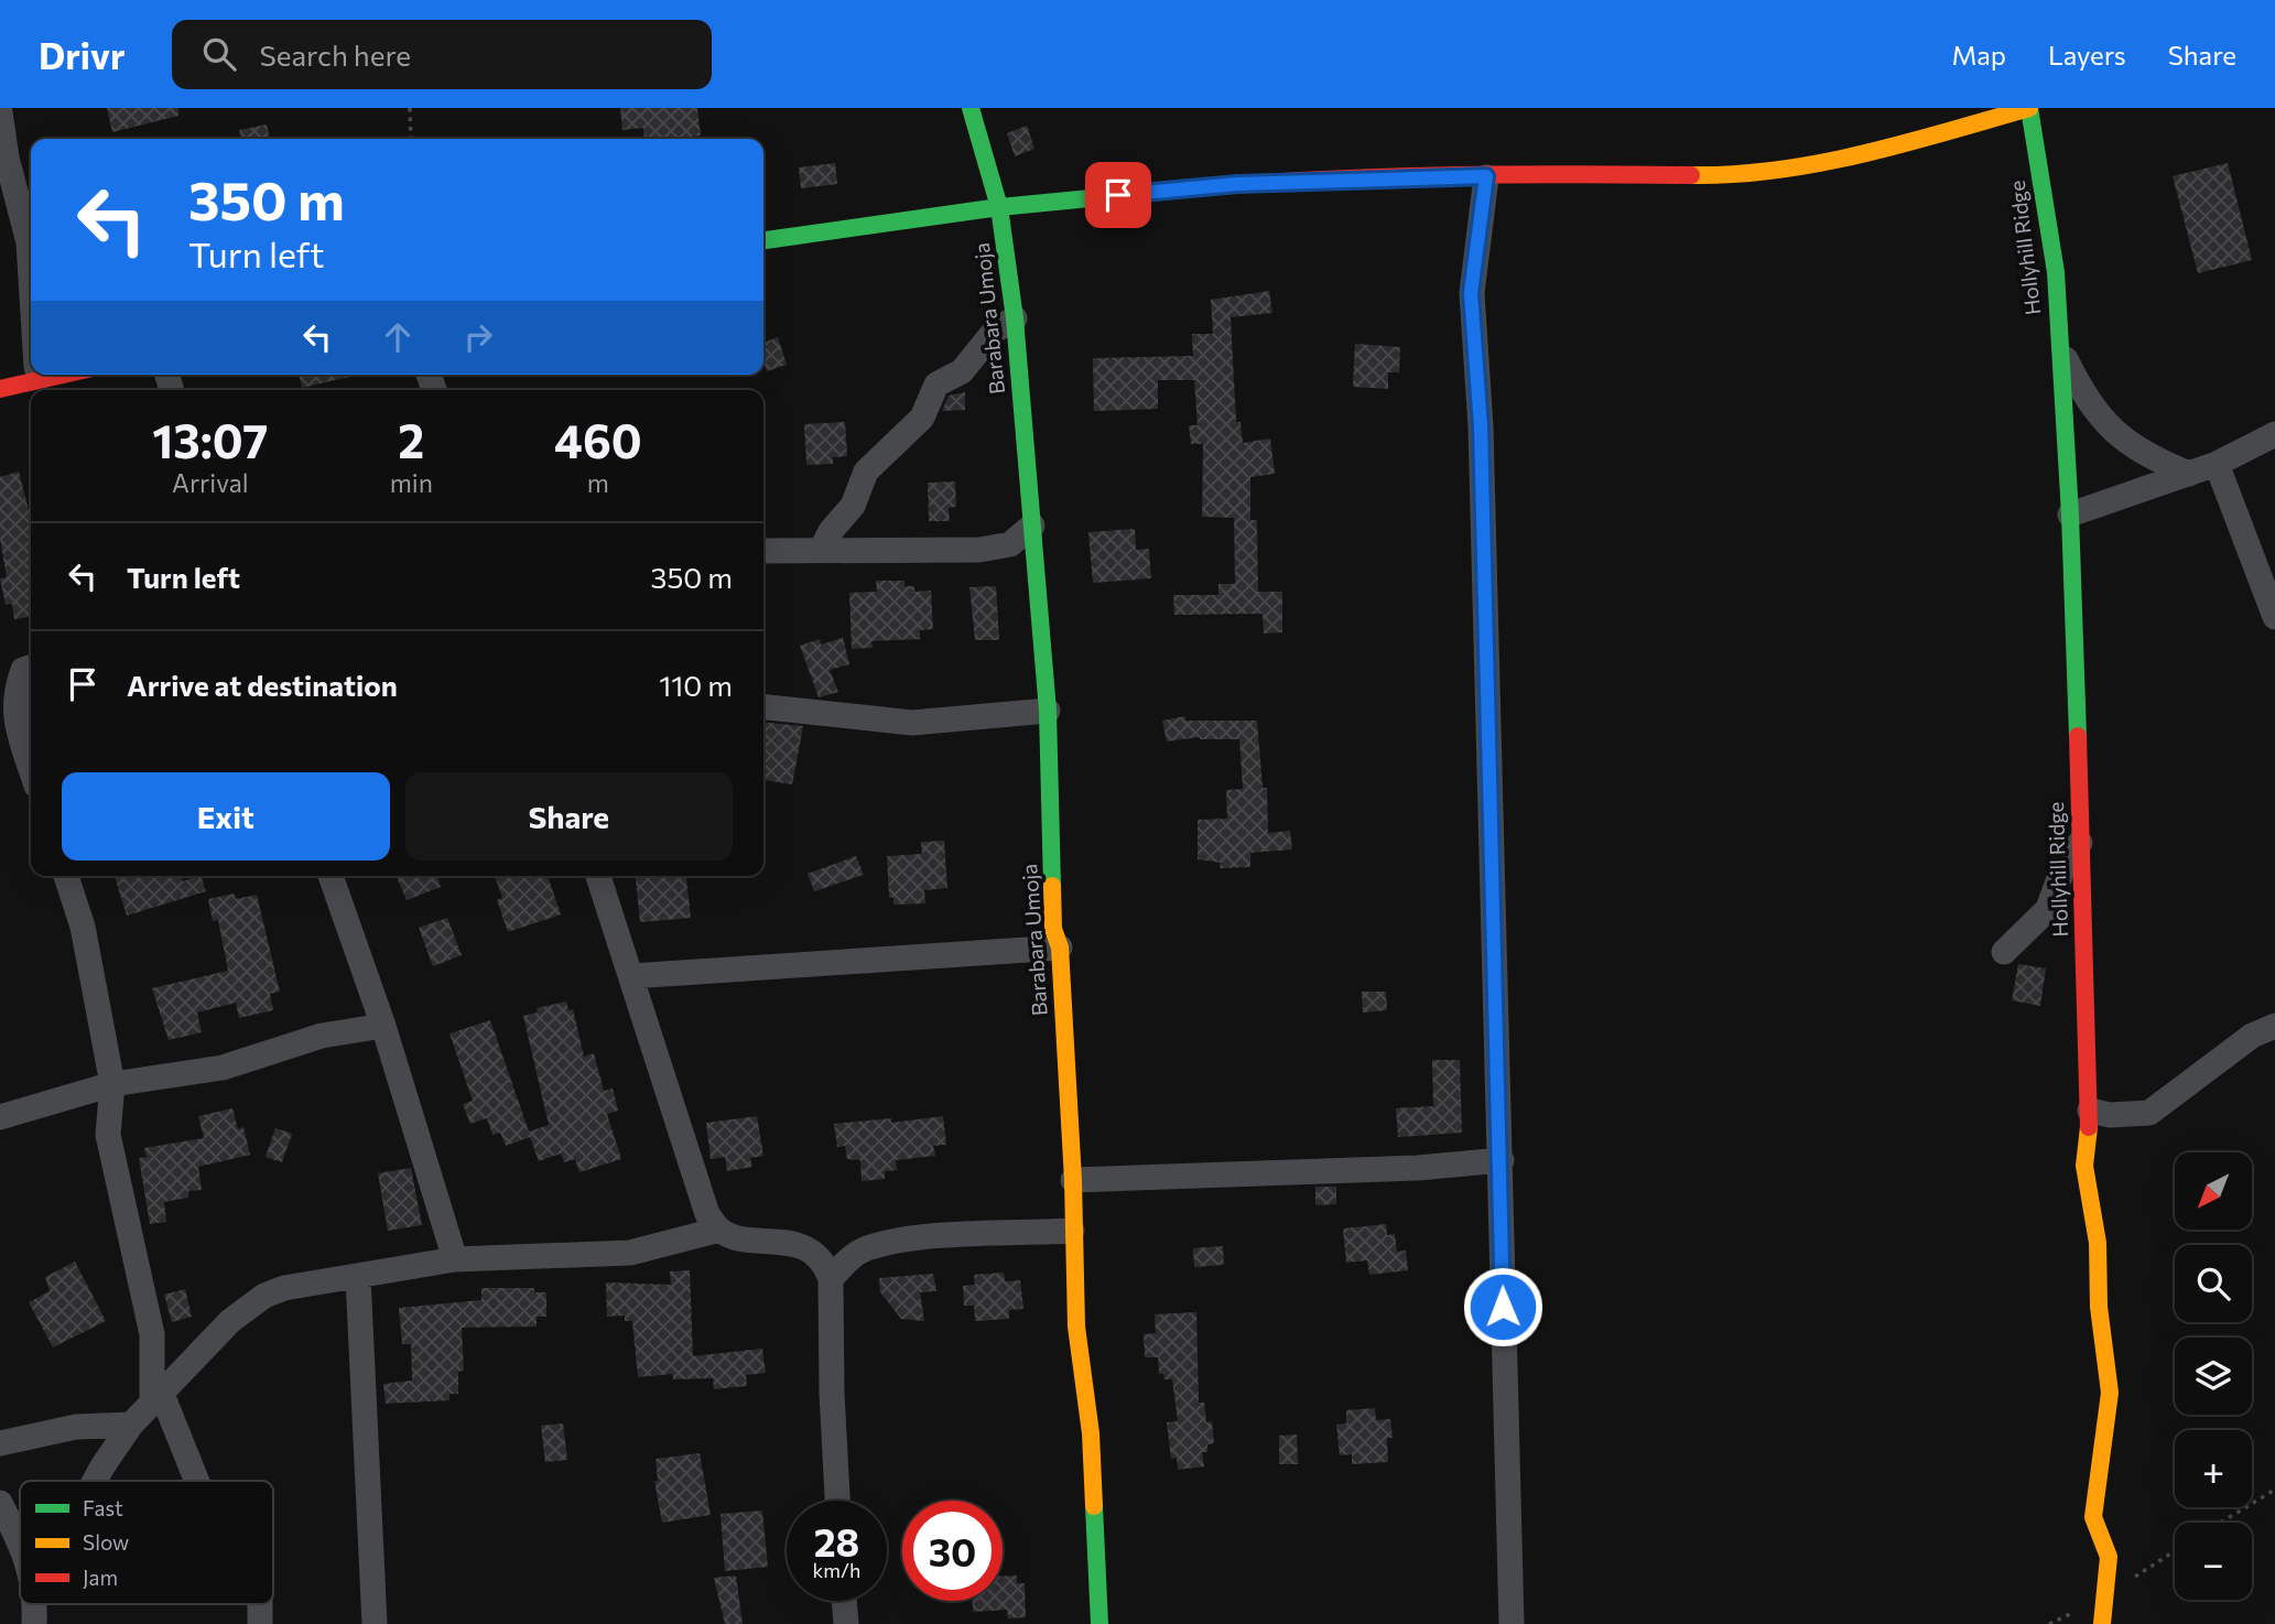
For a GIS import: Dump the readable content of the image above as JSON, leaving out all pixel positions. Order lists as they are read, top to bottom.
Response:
{
  "streets": {
    "street": ["Hollyhill Ridge", "Barabara Umoja"]
  },
  "legend": ["Fast", "Slow", "Jam"],
  "north": "bottom left",
  "page": {
    "header": "Drivr",
    "search": "Search here",
    "nav": ["Map", "Layers", "Share"],
    "turn": ["350 m", "Turn left"],
    "eta": [
      "13:07",
      "Arrival",
      "2",
      "min",
      "460",
      "m"
    ],
    "list": [
      {
        "name": "Turn left",
        "value": "350 m"
      },
      {
        "name": "Arrive at destination",
        "value": "110 m"
      }
    ],
    "buttons": ["Exit", "Share"],
    "map_buttons": ["+", "−"],
    "speed": "28 km/h",
    "limit": "30"
  }
}
